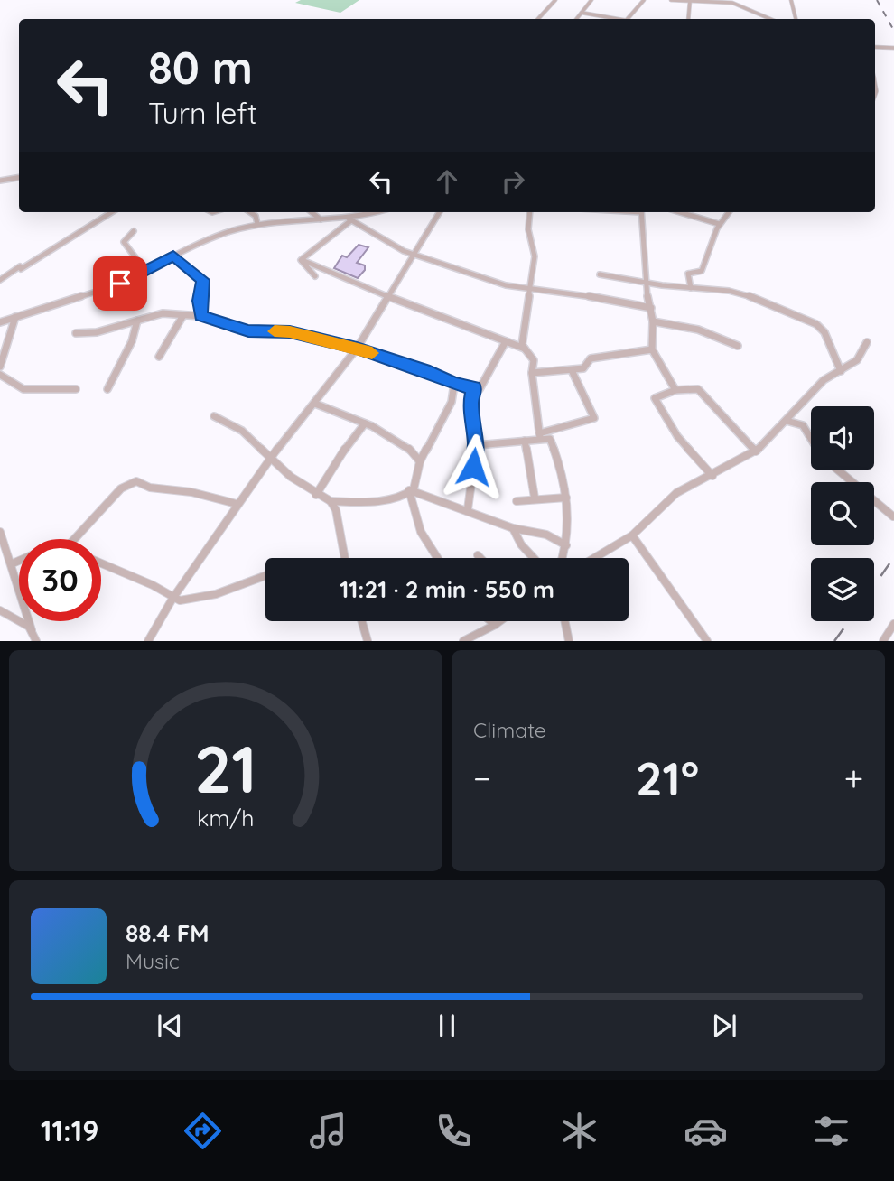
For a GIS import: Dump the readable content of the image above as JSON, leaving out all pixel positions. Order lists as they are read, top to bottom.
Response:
{
  "page": {
    "turn": ["80 m", "Turn left"],
    "limit": "30",
    "trip": "11:21 · 2 min · 550 m",
    "tile": "Climate",
    "heat": ["−", "21°", "+"],
    "song": ["88.4 FM", "Music"],
    "tabs": "11:19",
    "gauge": ["21", "km/h"]
  }
}
